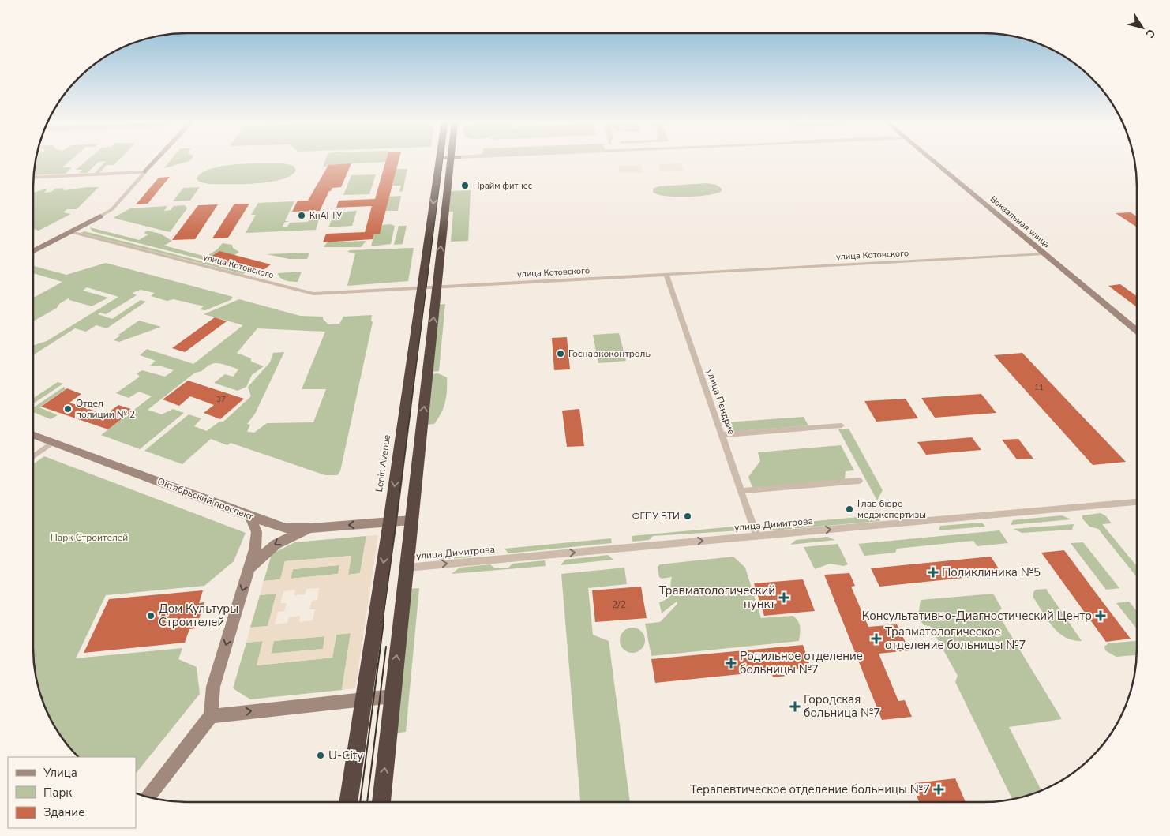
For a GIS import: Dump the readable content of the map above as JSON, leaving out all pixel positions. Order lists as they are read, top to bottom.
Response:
{
  "streets": {
    "highway": ["Lenin Avenue"],
    "street": [
      "Вокзальная улица",
      "улица Котовского",
      "улица Пендрие",
      "Октябрьский проспект",
      "улица Димитрова"
    ]
  },
  "crossings": [
    ["Вокзальная улица", "улица Котовского"],
    ["улица Котовского", "улица Пендрие"],
    ["улица Котовского", "Lenin Avenue"],
    ["улица Пендрие", "улица Димитрова"],
    ["Lenin Avenue", "Октябрьский проспект"]
  ],
  "one_way": ["улица Димитрова"],
  "parks": ["Парк Строителей"],
  "places": {
    "other": [
      "Прайм фитнес",
      "КнАГТУ",
      "Госнаркоконтроль",
      "Отдел полиции № 2",
      "Глав бюро медэкспертизы",
      "ФГПУ БТИ",
      "Дом Культуры Строителей",
      "U-City"
    ],
    "health": [
      "Поликлиника №5",
      "Травматологический пункт",
      "Консультативно-Диагностический Центр",
      "Травматологическое отделение больницы №7",
      "Родильное отделение больницы №7",
      "Городская больница №7",
      "Терапевтическое отделение больницы №7"
    ]
  },
  "house_numbers": ["11", "37", "2/2"],
  "legend": ["Улица", "Парк", "Здание"],
  "north": "bottom right"
}
